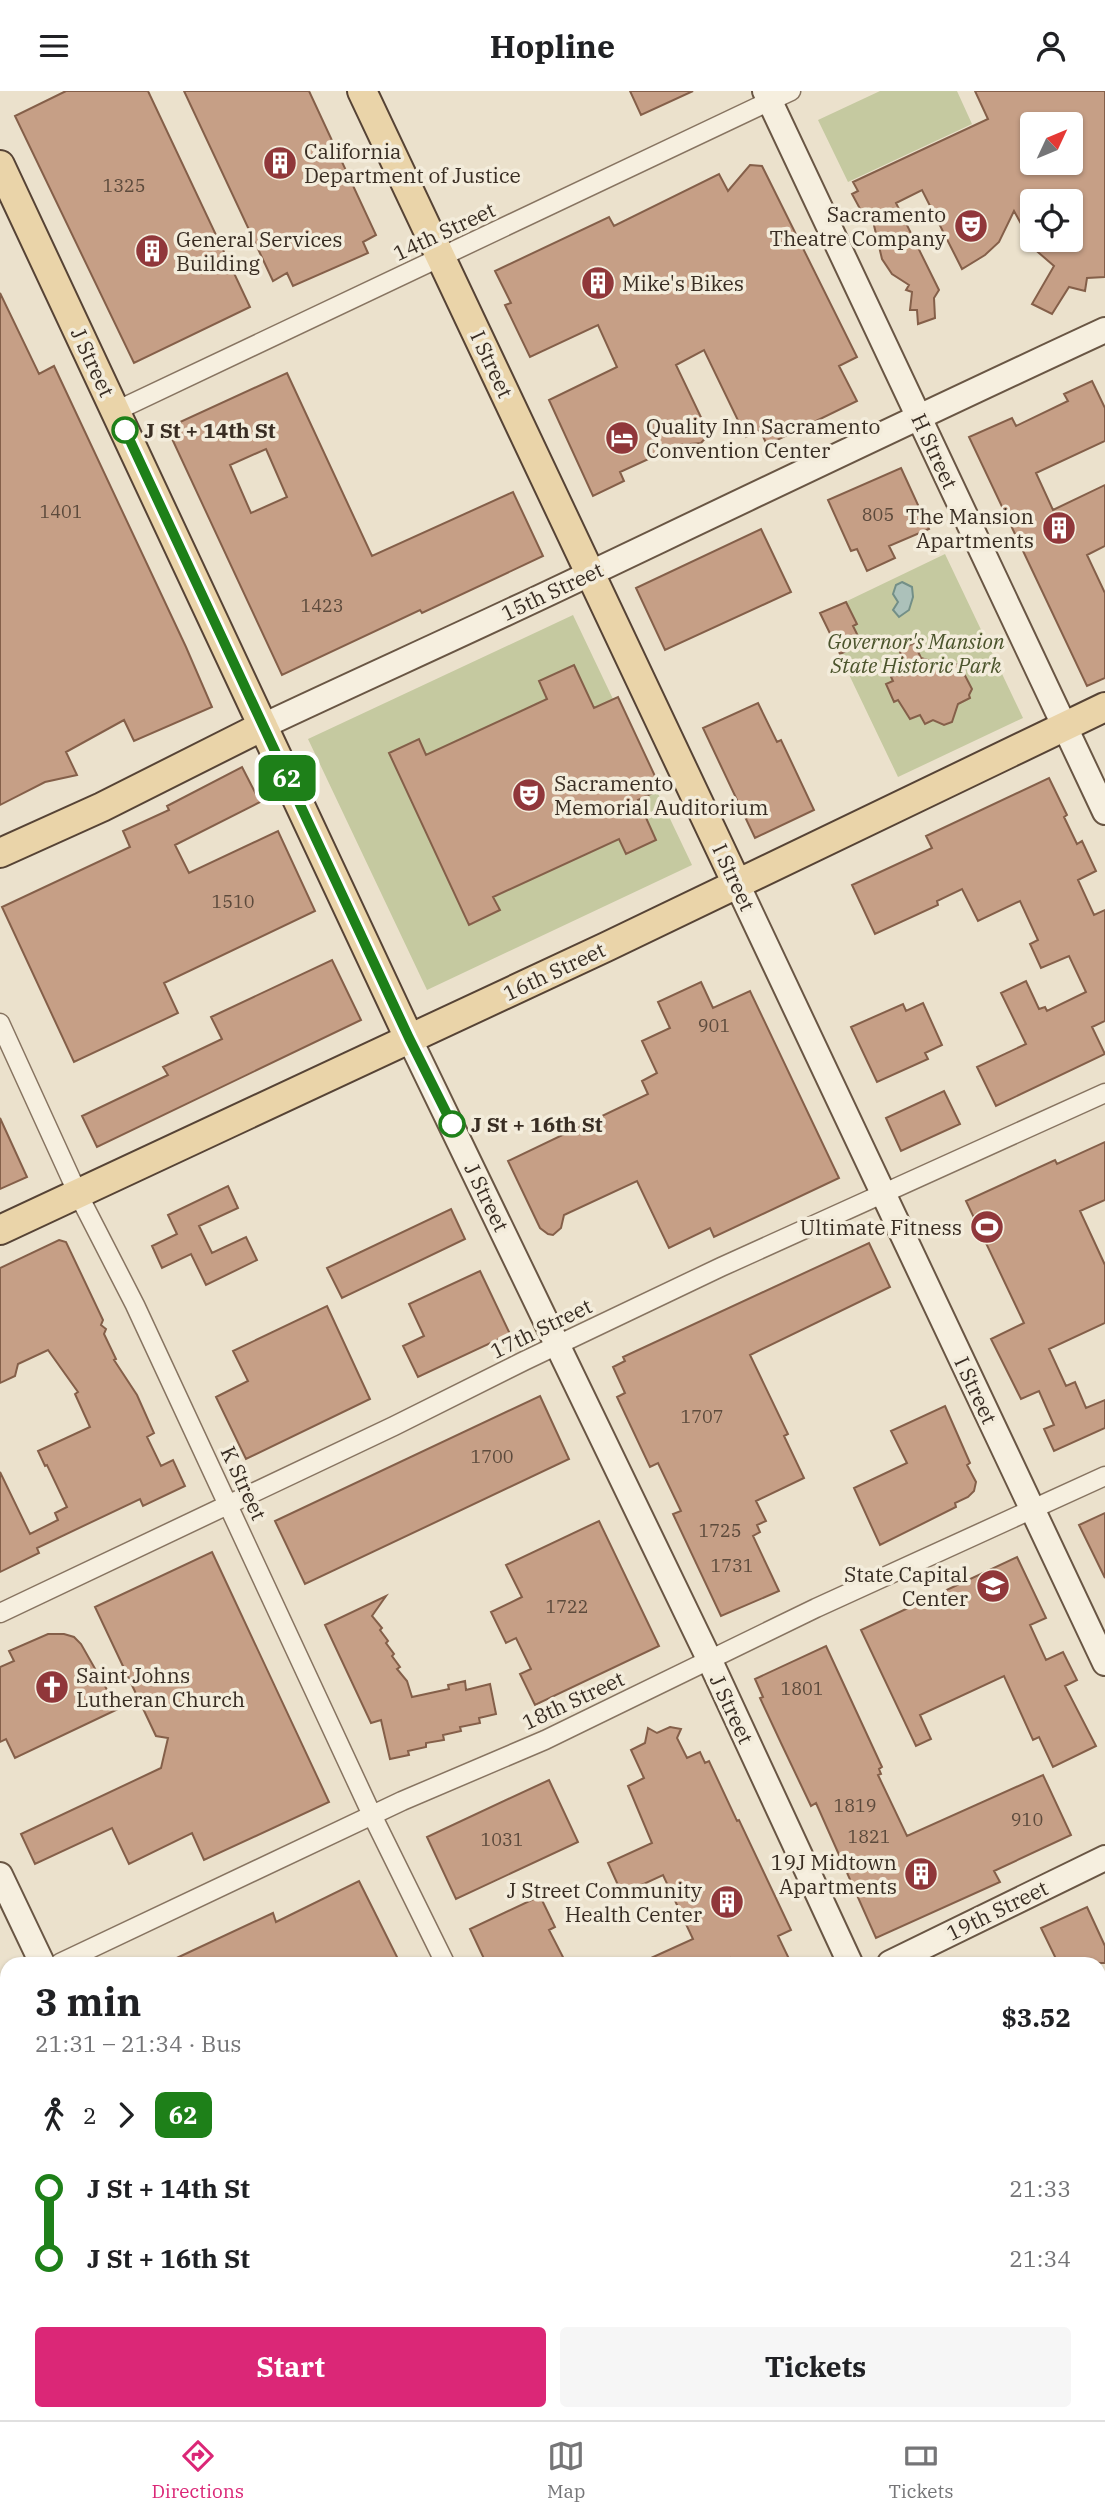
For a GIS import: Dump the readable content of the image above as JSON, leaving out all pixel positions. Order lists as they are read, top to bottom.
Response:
{
  "streets": {
    "main road": [
      "J Street",
      "I Street",
      "H Street",
      "15th Street",
      "16th Street",
      "19th Street"
    ],
    "street": [
      "14th Street",
      "17th Street",
      "K Street",
      "18th Street"
    ]
  },
  "crossings": [
    ["14th Street", "J Street"],
    ["14th Street", "I Street"],
    ["14th Street", "H Street"],
    ["J Street", "15th Street"],
    ["J Street", "16th Street"],
    ["J Street", "17th Street"],
    ["J Street", "18th Street"],
    ["I Street", "15th Street"],
    ["I Street", "16th Street"],
    ["I Street", "17th Street"],
    ["I Street", "18th Street"],
    ["H Street", "15th Street"],
    ["H Street", "16th Street"],
    ["16th Street", "K Street"],
    ["17th Street", "K Street"],
    ["K Street", "18th Street"]
  ],
  "parks": ["Governor's Mansion State Historic Park"],
  "places": {
    "building": [
      "California Department of Justice",
      "General Services Building",
      "Mike's Bikes",
      "The Mansion Apartments",
      "19J Midtown Apartments",
      "J Street Community Health Center"
    ],
    "theatre": ["Sacramento Theatre Company", "Sacramento Memorial Auditorium"],
    "other": ["J St + 14th St", "J St + 16th St"],
    "hotel": ["Quality Inn Sacramento Convention Center"],
    "sports": ["Ultimate Fitness"],
    "school or university": ["State Capital Center"],
    "church": ["Saint Johns Lutheran Church"]
  },
  "lines": ["bus line 62"],
  "house_numbers": [
    "1325",
    "1401",
    "805",
    "1423",
    "1510",
    "901",
    "1707",
    "1700",
    "1725",
    "1731",
    "1722",
    "1801",
    "1819",
    "910",
    "1821",
    "1031"
  ],
  "north": "top right",
  "page": {
    "header": "Hopline",
    "on_map": "62",
    "heading": ["3 min", "21:31 – 21:34 · Bus", "$3.52"],
    "legs": ["2", "62"],
    "list": [
      {
        "name": "J St + 14th St",
        "value": "21:33"
      },
      {
        "name": "J St + 16th St",
        "value": "21:34"
      }
    ],
    "buttons": ["Start", "Tickets"],
    "tabs": ["Directions", "Map", "Tickets"]
  }
}
